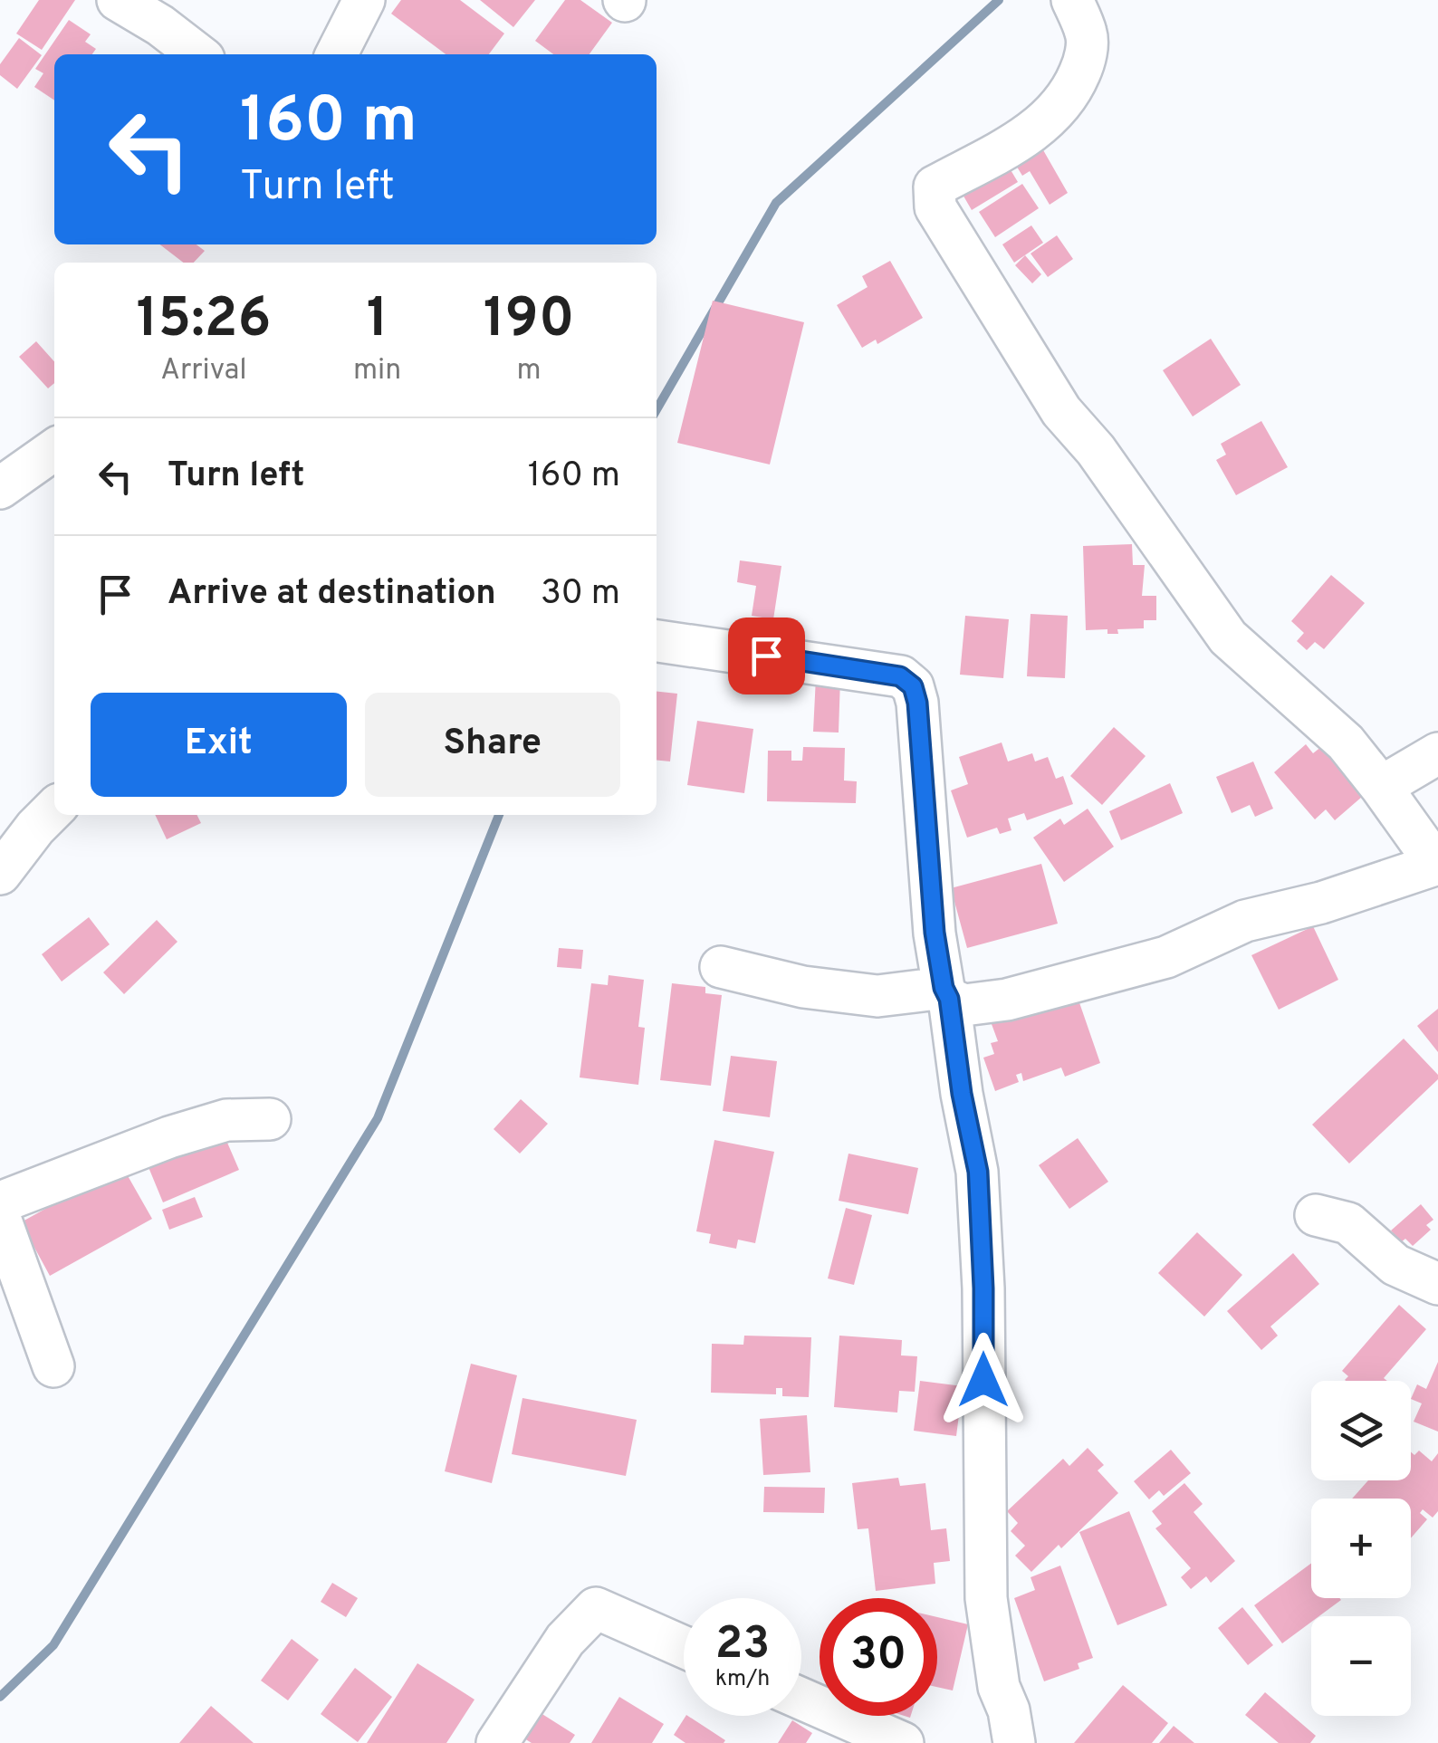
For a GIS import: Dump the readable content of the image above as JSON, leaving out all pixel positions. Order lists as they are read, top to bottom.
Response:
{
  "page": {
    "turn": ["160 m", "Turn left"],
    "eta": [
      "15:26",
      "Arrival",
      "1",
      "min",
      "190",
      "m"
    ],
    "list": [
      {
        "name": "Turn left",
        "value": "160 m"
      },
      {
        "name": "Arrive at destination",
        "value": "30 m"
      }
    ],
    "buttons": ["Exit", "Share"],
    "map_buttons": ["+", "−"],
    "speed": "23 km/h",
    "limit": "30"
  }
}
